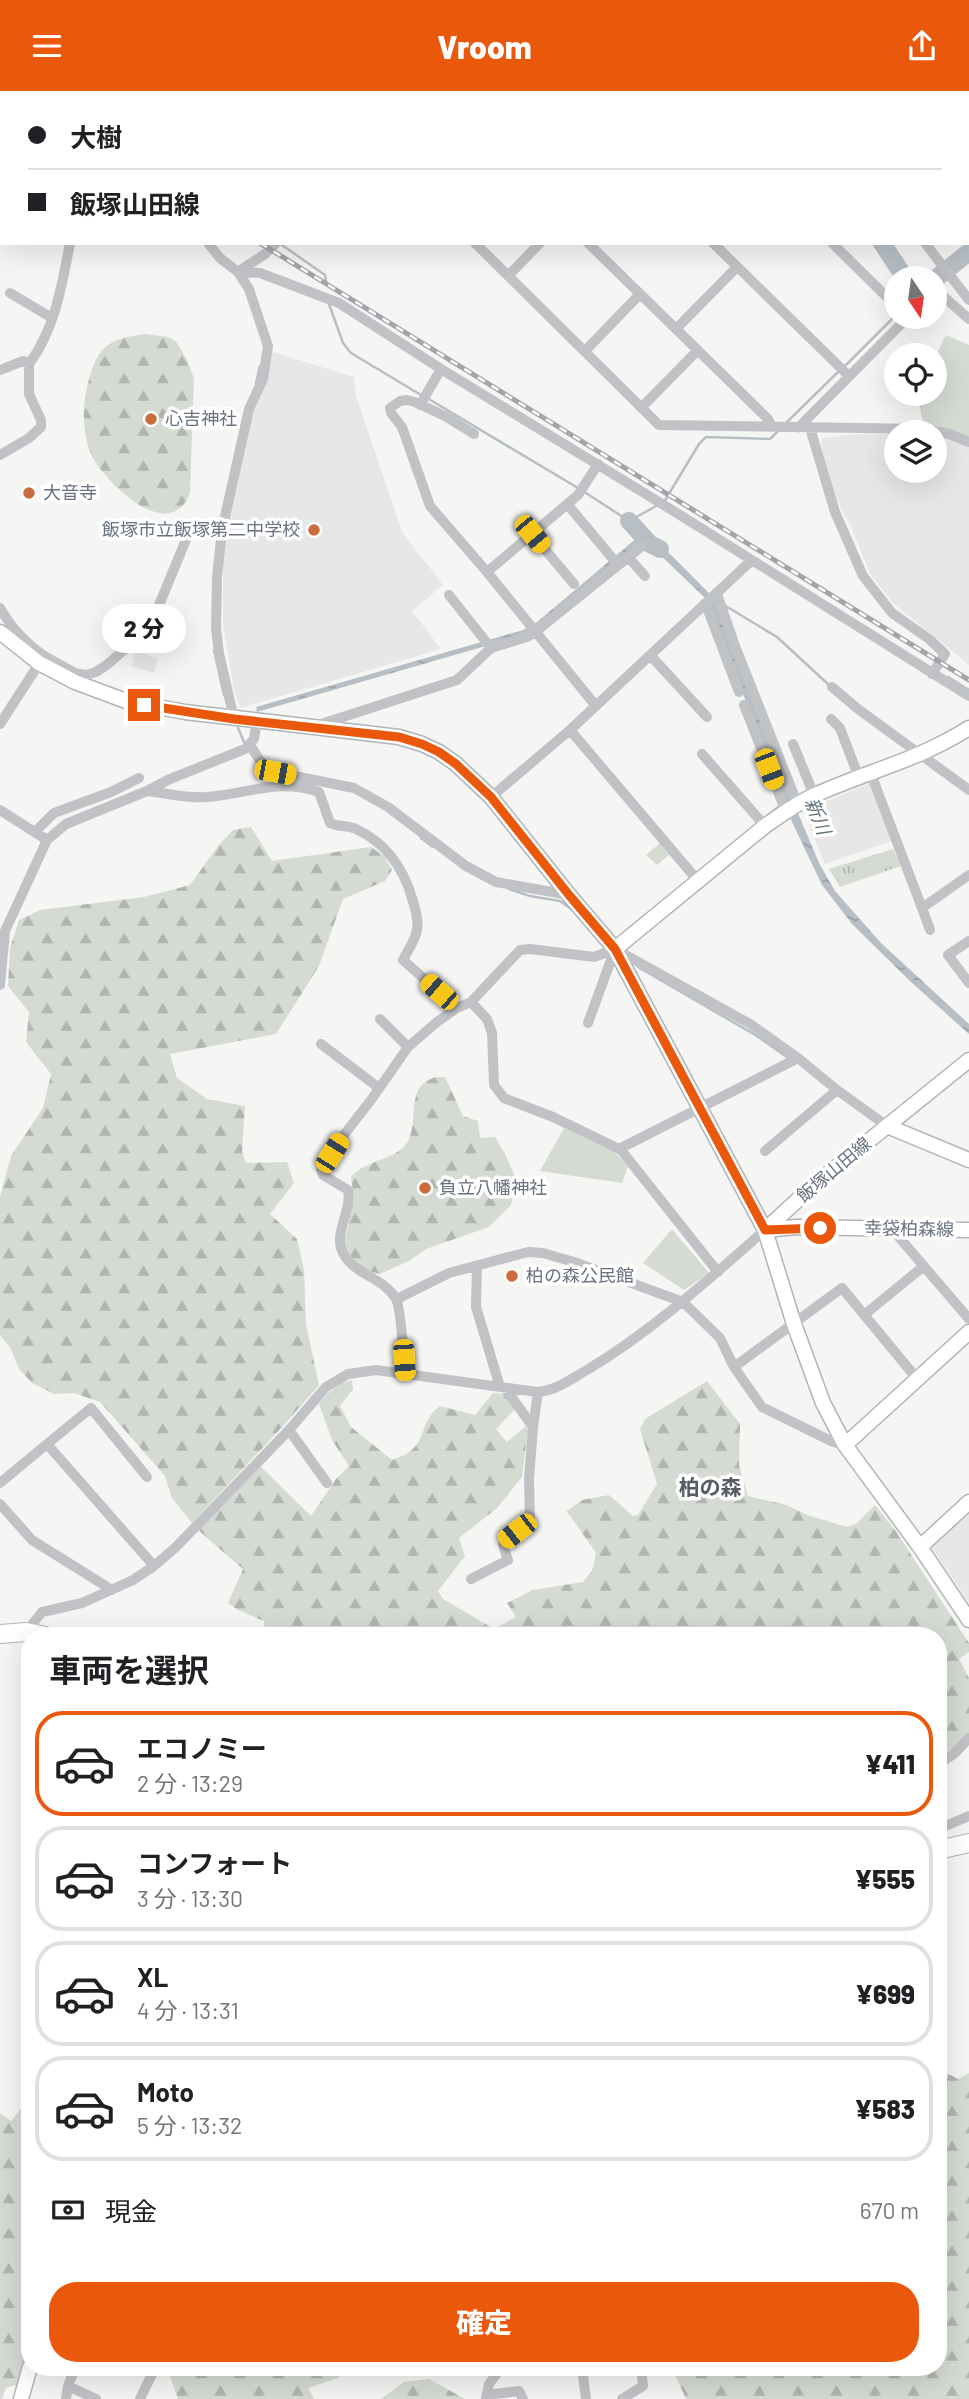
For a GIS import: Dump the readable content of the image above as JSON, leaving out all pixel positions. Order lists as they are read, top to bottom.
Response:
{
  "streets": {
    "main road": ["飯塚山田線", "幸袋柏森線"]
  },
  "crossings": [
    ["飯塚山田線", "幸袋柏森線"]
  ],
  "districts": ["柏の森"],
  "water": ["新川"],
  "places": [
    "心吉神社",
    "大音寺",
    "飯塚市立飯塚第二中学校",
    "負立八幡神社",
    "柏の森公民館"
  ],
  "north": "bottom",
  "page": {
    "header": "Vroom",
    "banner": ["大樹", "飯塚山田線"],
    "bubble": "2 分",
    "heading": "車両を選択",
    "list": [
      {
        "name": "エコノミー",
        "note": "2 分 · 13:29",
        "value": "¥411"
      },
      {
        "name": "コンフォート",
        "note": "3 分 · 13:30",
        "value": "¥555"
      },
      {
        "name": "XL",
        "note": "4 分 · 13:31",
        "value": "¥699"
      },
      {
        "name": "Moto",
        "note": "5 分 · 13:32",
        "value": "¥583"
      }
    ],
    "pay": ["現金", "670 m"],
    "buttons": "確定"
  }
}
